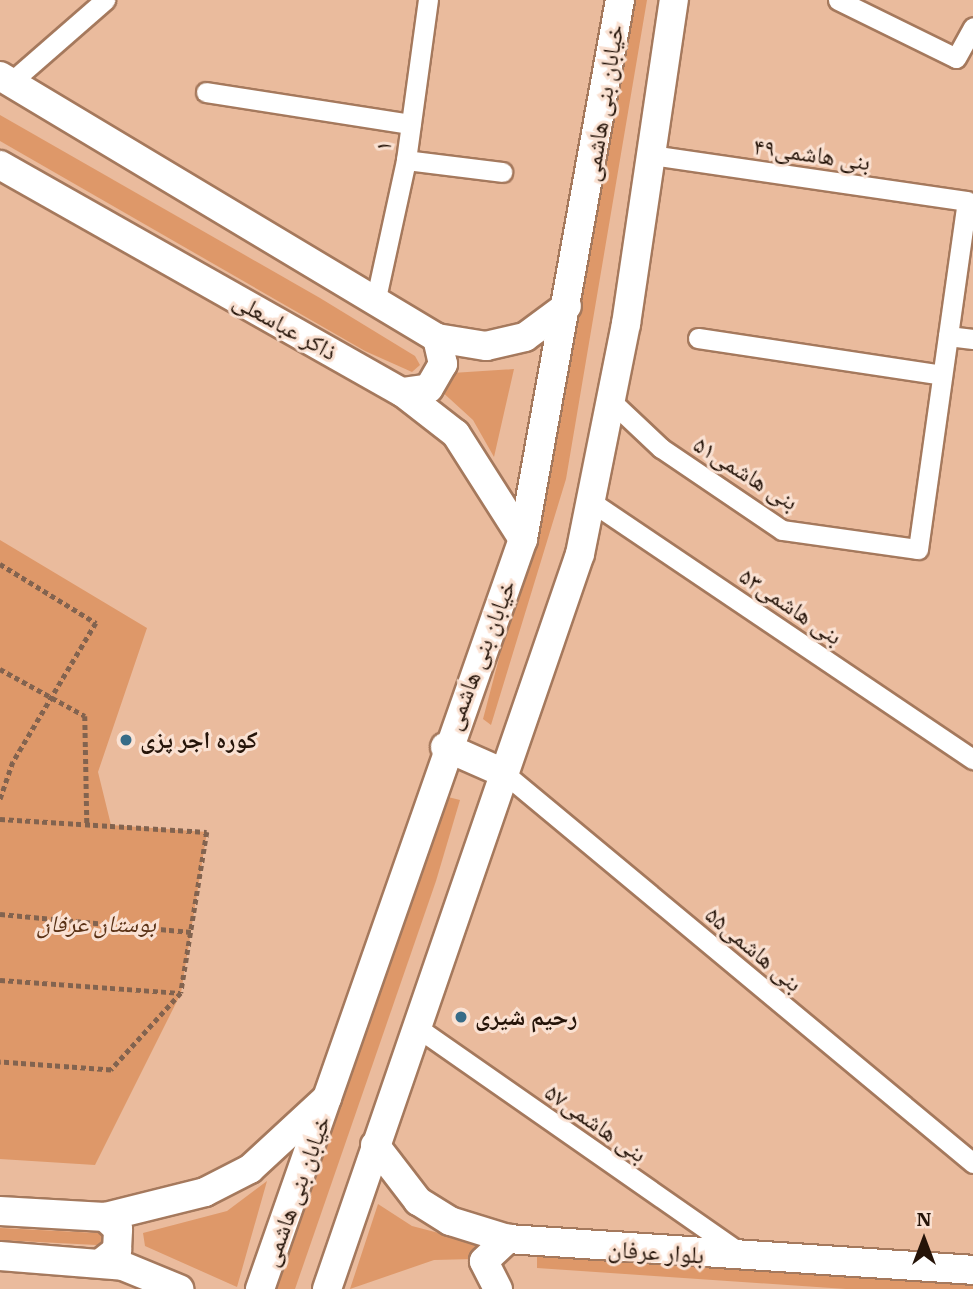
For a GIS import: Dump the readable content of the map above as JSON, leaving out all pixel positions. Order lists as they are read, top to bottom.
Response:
{
  "streets": {
    "main road": ["خیابان بنی هاشمی", "ذاکر عباسعلی", "بلوار عرفان"],
    "street": [
      "۱",
      "بنی هاشمی۴۹",
      "بنی هاشمی۵۱",
      "بنی هاشمی۵۳",
      "بنی هاشمی۵۵",
      "بنی هاشمی۵۷"
    ]
  },
  "crossings": [
    ["خیابان بنی هاشمی", "ذاکر عباسعلی"],
    ["بنی هاشمی۵۷", "بلوار عرفان"]
  ],
  "parks": ["بوستان عرفان"],
  "places": ["کوره اجر پزی", "رحیم شیری"],
  "north": "top"
}
